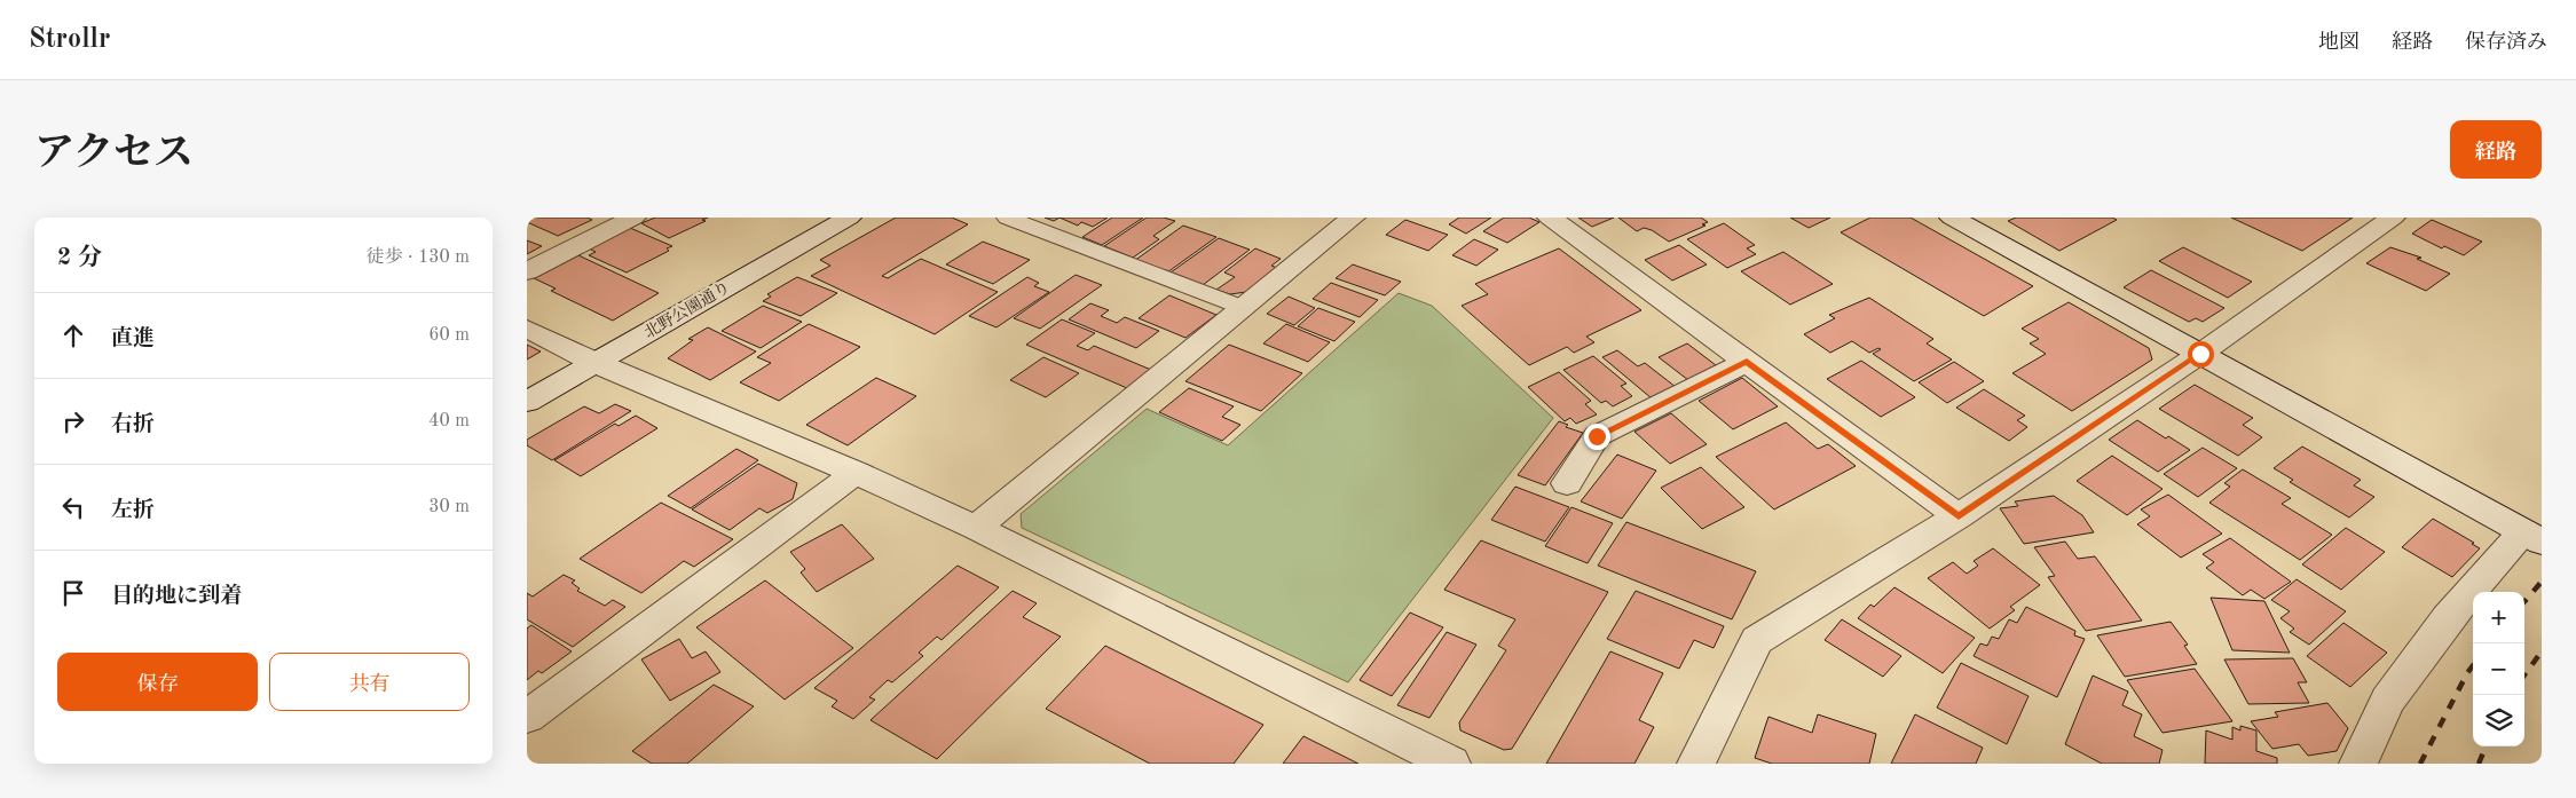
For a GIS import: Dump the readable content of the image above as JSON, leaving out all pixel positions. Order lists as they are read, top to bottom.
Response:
{
  "streets": {
    "street": ["北野公園通り"]
  },
  "page": {
    "header": "Strollr",
    "nav": ["地図", "経路", "保存済み"],
    "title": "アクセス",
    "buttons": [
      "経路",
      ["保存", "共有"]
    ],
    "heading": ["2 分", "徒歩 · 130 m"],
    "list": [
      ["直進", "60 m"],
      ["右折", "40 m"],
      ["左折", "30 m"],
      "目的地に到着"
    ],
    "map_buttons": ["+", "−"]
  }
}
